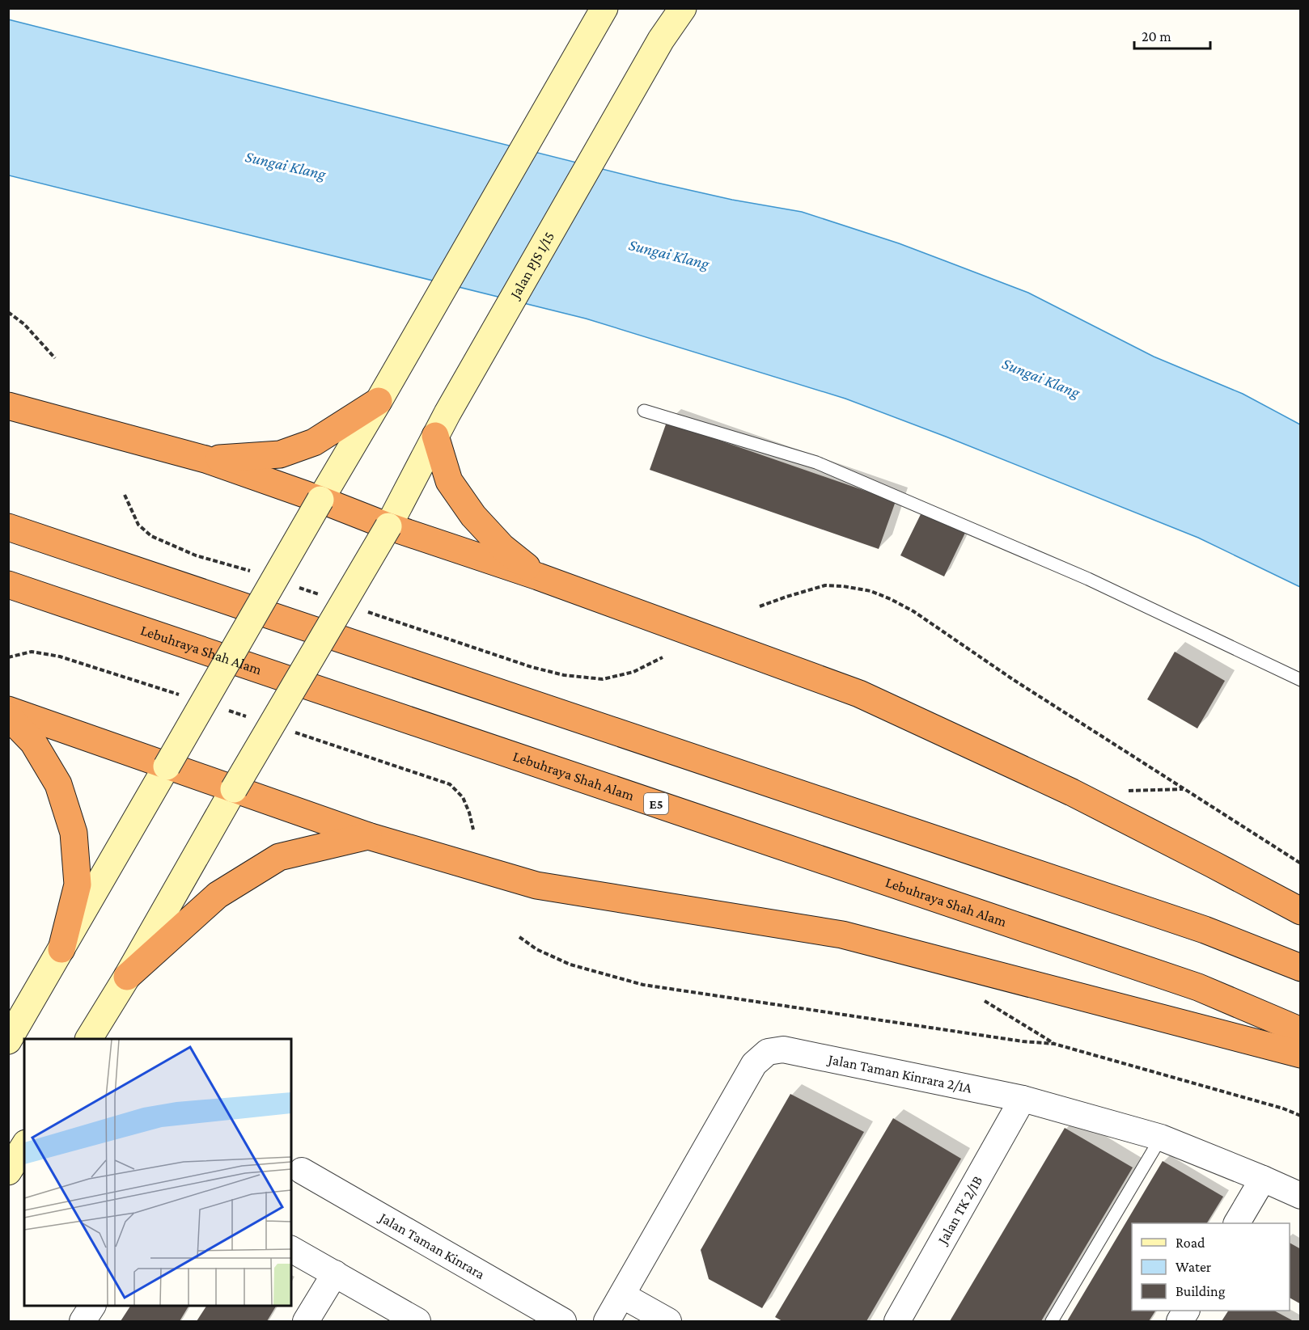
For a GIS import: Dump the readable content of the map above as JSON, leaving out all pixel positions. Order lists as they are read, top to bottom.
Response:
{
  "streets": {
    "highway": ["Lebuhraya Shah Alam", "E5"],
    "main road": ["Jalan PJS 1/15"],
    "street": ["Jalan Taman Kinrara 2/1A", "Jalan TK 2/1B", "Jalan Taman Kinrara"]
  },
  "crossings": [
    ["Jalan Taman Kinrara 2/1A", "Jalan TK 2/1B"]
  ],
  "water": ["Sungai Klang"],
  "legend": ["Road", "Water", "Building"],
  "scale_bar": "20 m"
}
